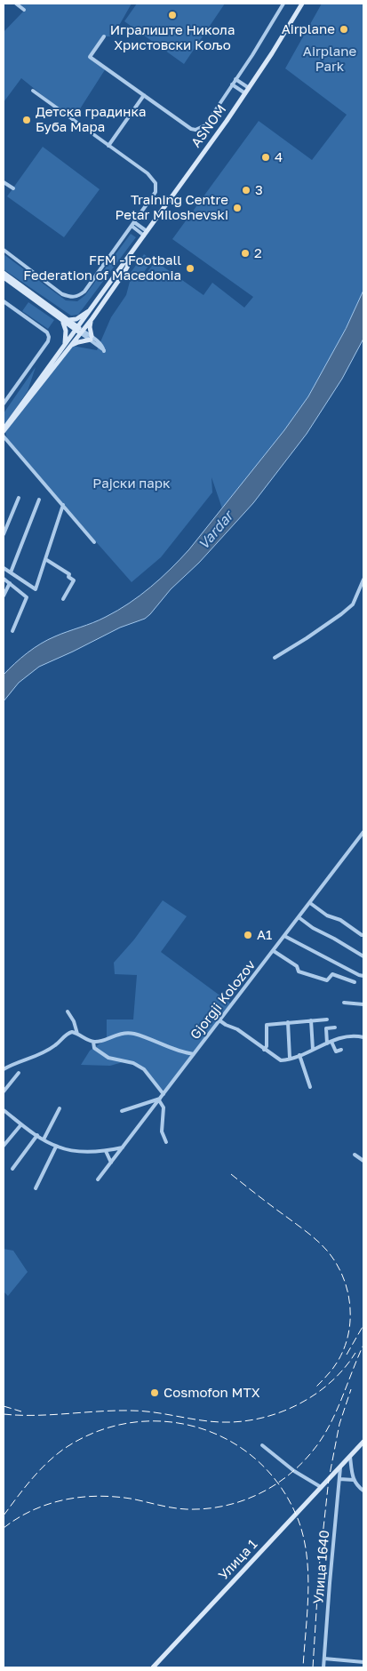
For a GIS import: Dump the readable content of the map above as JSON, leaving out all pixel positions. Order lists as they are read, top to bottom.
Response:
{
  "streets": {
    "street": [
      "ASNOM",
      "Gjorgji Kolozov",
      "Улица 1",
      "Улица 1640"
    ]
  },
  "crossings": [
    ["Улица 1", "Улица 1640"]
  ],
  "water": ["Vardar"],
  "parks": ["Airplane Park", "Рајски парк"],
  "places": [
    "Игралиште Никола Христовски Кољо",
    "Airplane",
    "Детска градинка Буба Мара",
    "4",
    "3",
    "Training Centre Petar Miloshevski",
    "2",
    "FFM - Football Federation of Macedonia",
    "А1",
    "Cosmofon MTX"
  ]
}
